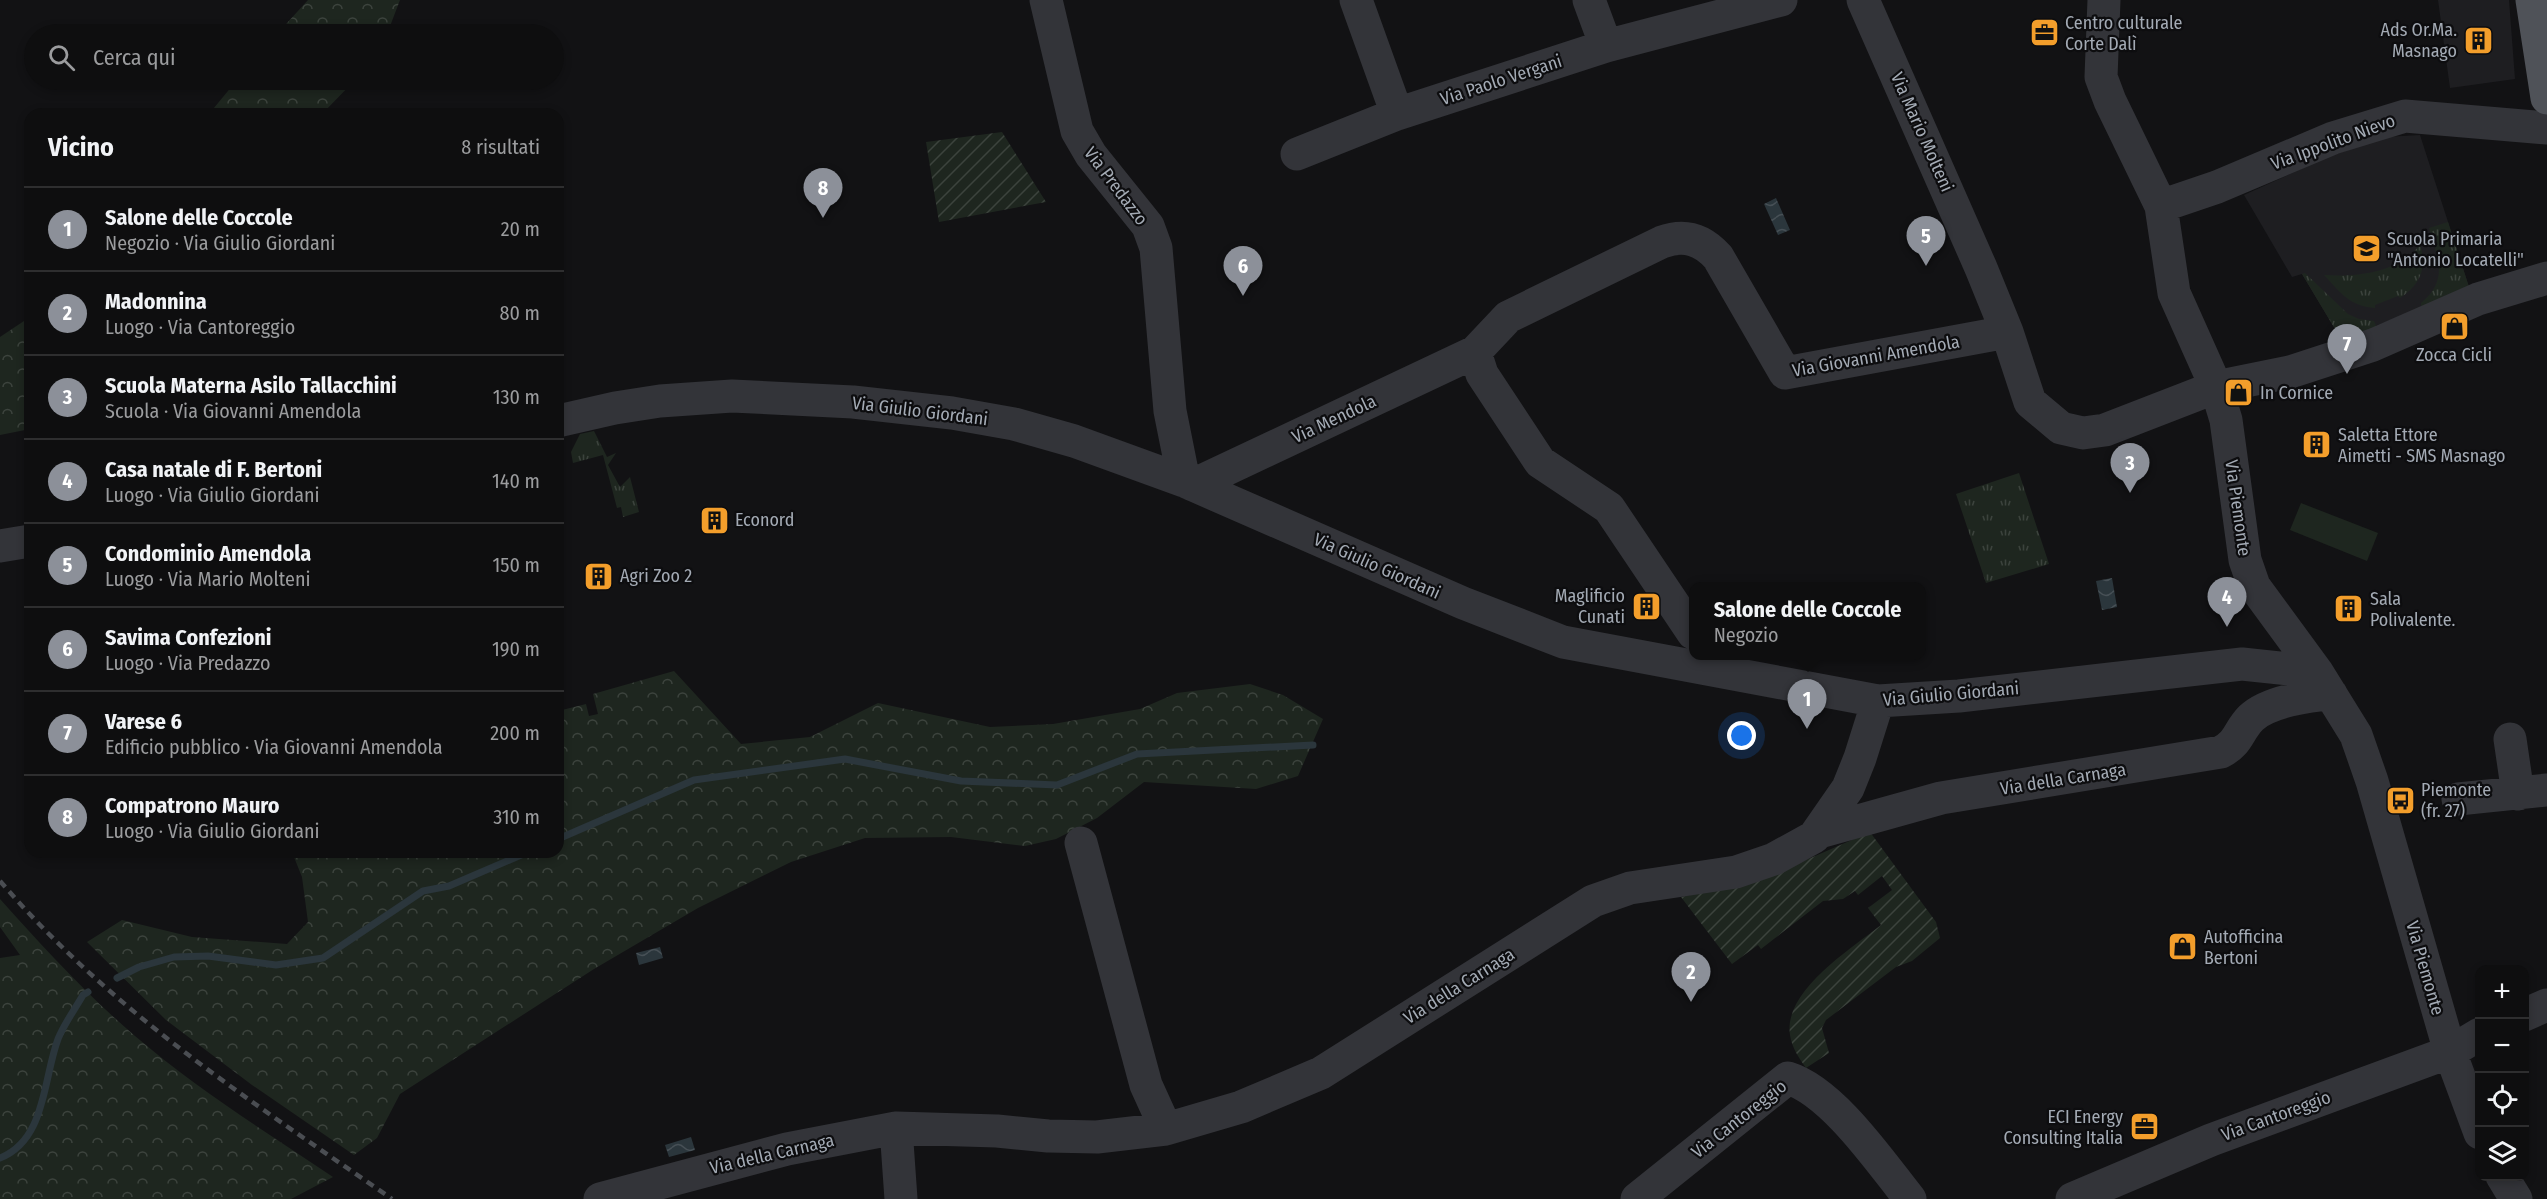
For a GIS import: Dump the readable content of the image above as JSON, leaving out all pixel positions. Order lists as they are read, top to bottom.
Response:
{
  "streets": {
    "street": [
      "Via Paolo Vergani",
      "Via Mario Molteni",
      "Via Ippolito Nievo",
      "Via Predazzo",
      "Via Giovanni Amendola",
      "Via Giulio Giordani",
      "Via Mendola",
      "Via Piemonte",
      "Via della Carnaga",
      "Via Cantoreggio"
    ]
  },
  "crossings": [
    ["Via Mario Molteni", "Via Giovanni Amendola"],
    ["Via Ippolito Nievo", "Via Piemonte"],
    ["Via Predazzo", "Via Giulio Giordani"],
    ["Via Predazzo", "Via Mendola"],
    ["Via Giovanni Amendola", "Via Mendola"],
    ["Via Giulio Giordani", "Via Mendola"],
    ["Via Giulio Giordani", "Via Piemonte"],
    ["Via Giulio Giordani", "Via della Carnaga"],
    ["Via Piemonte", "Via della Carnaga"],
    ["Via Piemonte", "Via Cantoreggio"]
  ],
  "places": {
    "office": ["Centro culturale Corte Dalì", "ECI Energy Consulting Italia"],
    "building": [
      "Ads Or.Ma. Masnago",
      "Saletta Ettore Aimetti - SMS Masnago",
      "Econord",
      "Agri Zoo 2",
      "Maglificio Cunati",
      "Sala Polivalente."
    ],
    "school or university": ["Scuola Primaria \"Antonio Locatelli\""],
    "shop": ["Zocca Cicli", "In Cornice", "Autofficina Bertoni"],
    "bus stop": ["Piemonte (fr. 27)"]
  },
  "page": {
    "search": "Cerca qui",
    "heading": ["Vicino", "8 risultati"],
    "pins": [
      "8",
      "5",
      "6",
      "7",
      "3",
      "4",
      "1",
      "2"
    ],
    "list": [
      {
        "mark": "1",
        "name": "Salone delle Coccole",
        "note": "Negozio · Via Giulio Giordani",
        "value": "20 m"
      },
      {
        "mark": "2",
        "name": "Madonnina",
        "note": "Luogo · Via Cantoreggio",
        "value": "80 m"
      },
      {
        "mark": "3",
        "name": "Scuola Materna Asilo Tallacchini",
        "note": "Scuola · Via Giovanni Amendola",
        "value": "130 m"
      },
      {
        "mark": "4",
        "name": "Casa natale di F. Bertoni",
        "note": "Luogo · Via Giulio Giordani",
        "value": "140 m"
      },
      {
        "mark": "5",
        "name": "Condominio Amendola",
        "note": "Luogo · Via Mario Molteni",
        "value": "150 m"
      },
      {
        "mark": "6",
        "name": "Savima Confezioni",
        "note": "Luogo · Via Predazzo",
        "value": "190 m"
      },
      {
        "mark": "7",
        "name": "Varese 6",
        "note": "Edificio pubblico · Via Giovanni Amendola",
        "value": "200 m"
      },
      {
        "mark": "8",
        "name": "Compatrono Mauro",
        "note": "Luogo · Via Giulio Giordani",
        "value": "310 m"
      }
    ],
    "popup": ["Salone delle Coccole", "Negozio"],
    "map_buttons": ["+", "−"]
  }
}
